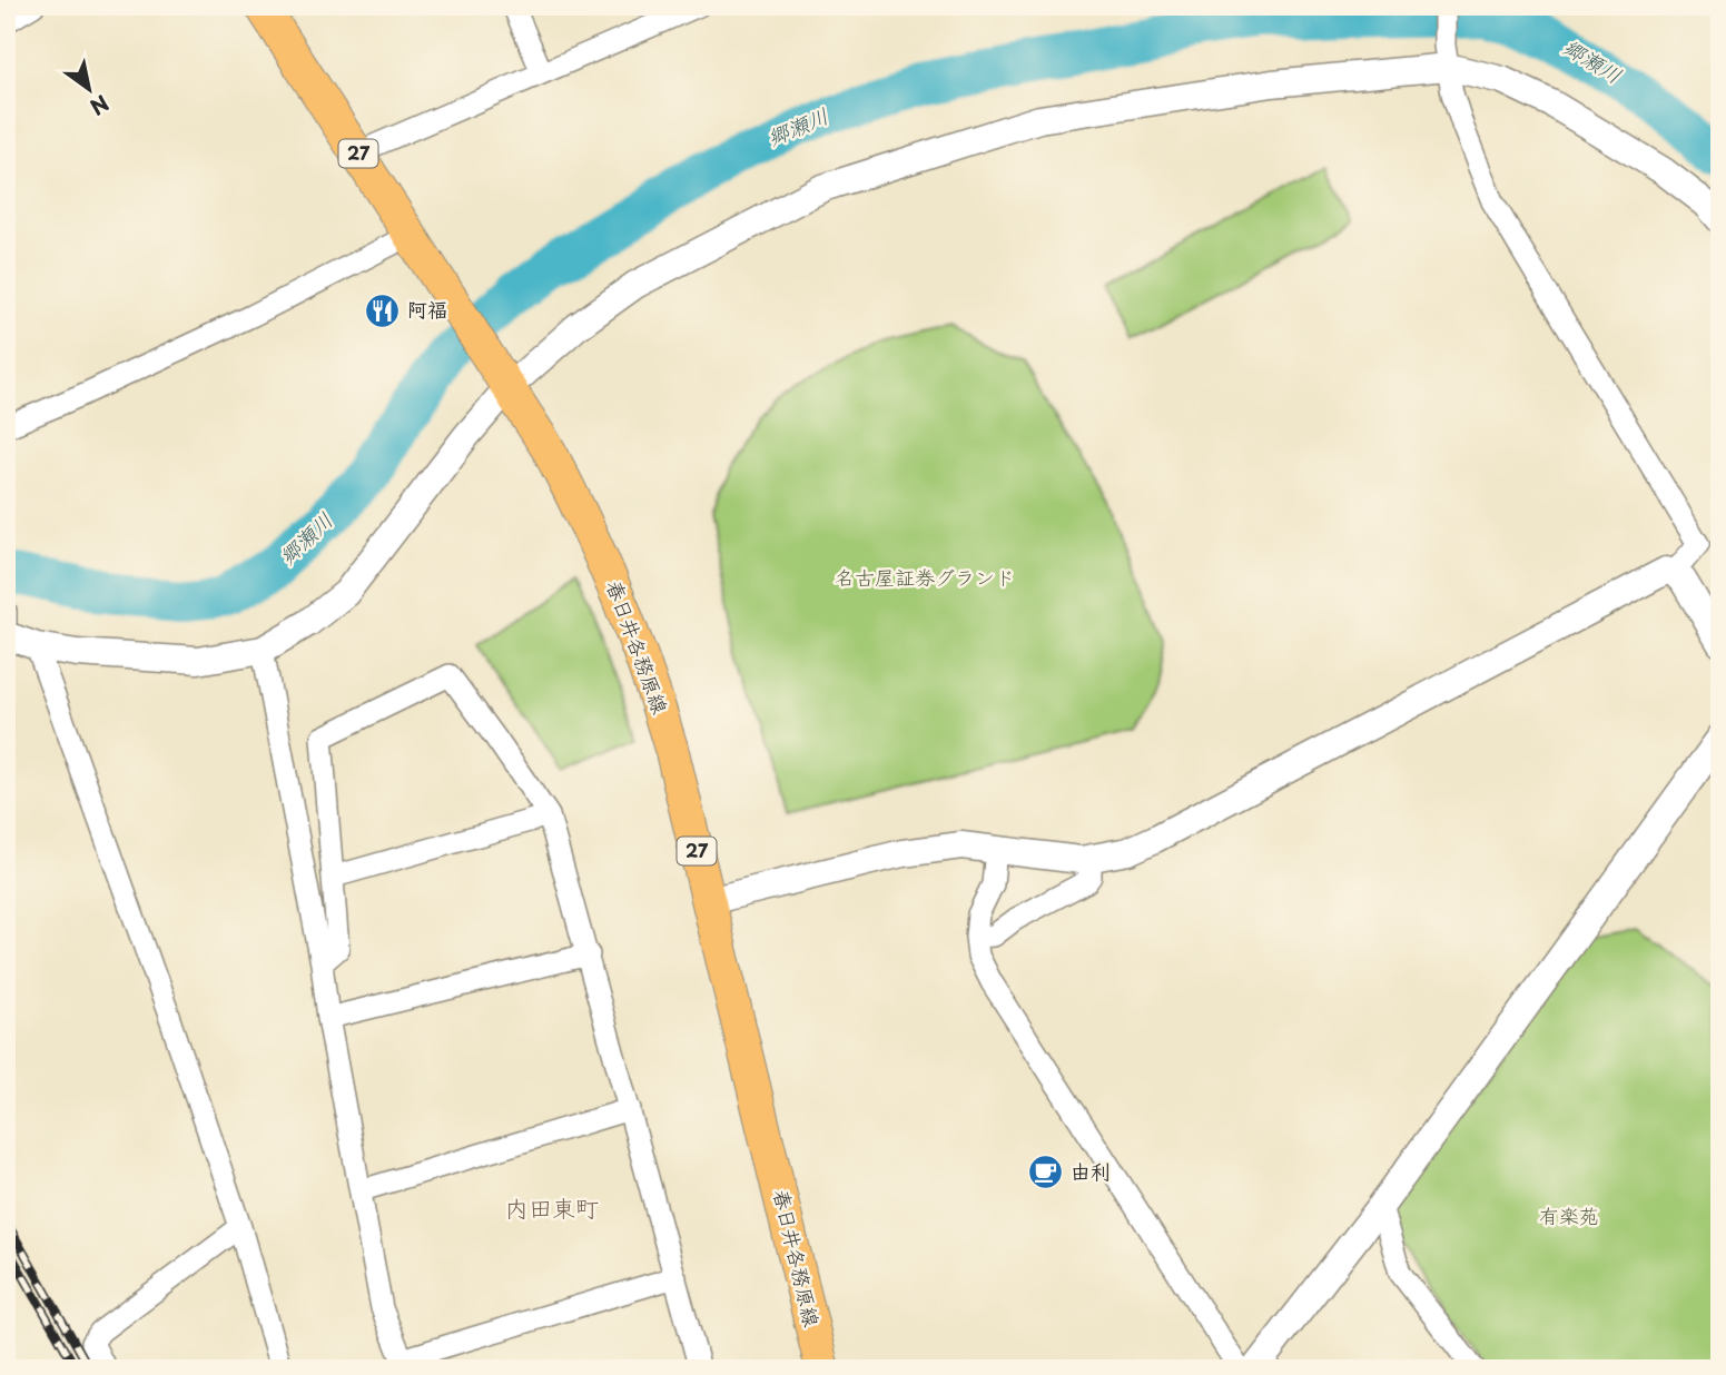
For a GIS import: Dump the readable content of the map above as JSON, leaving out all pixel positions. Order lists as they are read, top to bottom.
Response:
{
  "streets": {
    "main road": ["27", "春日井各務原線"]
  },
  "districts": ["内田東町"],
  "water": ["郷瀬川"],
  "parks": ["名古屋証券グランド", "有楽苑"],
  "places": {
    "restaurant": ["阿福"],
    "cafe": ["由利"]
  },
  "north": "bottom right"
}
